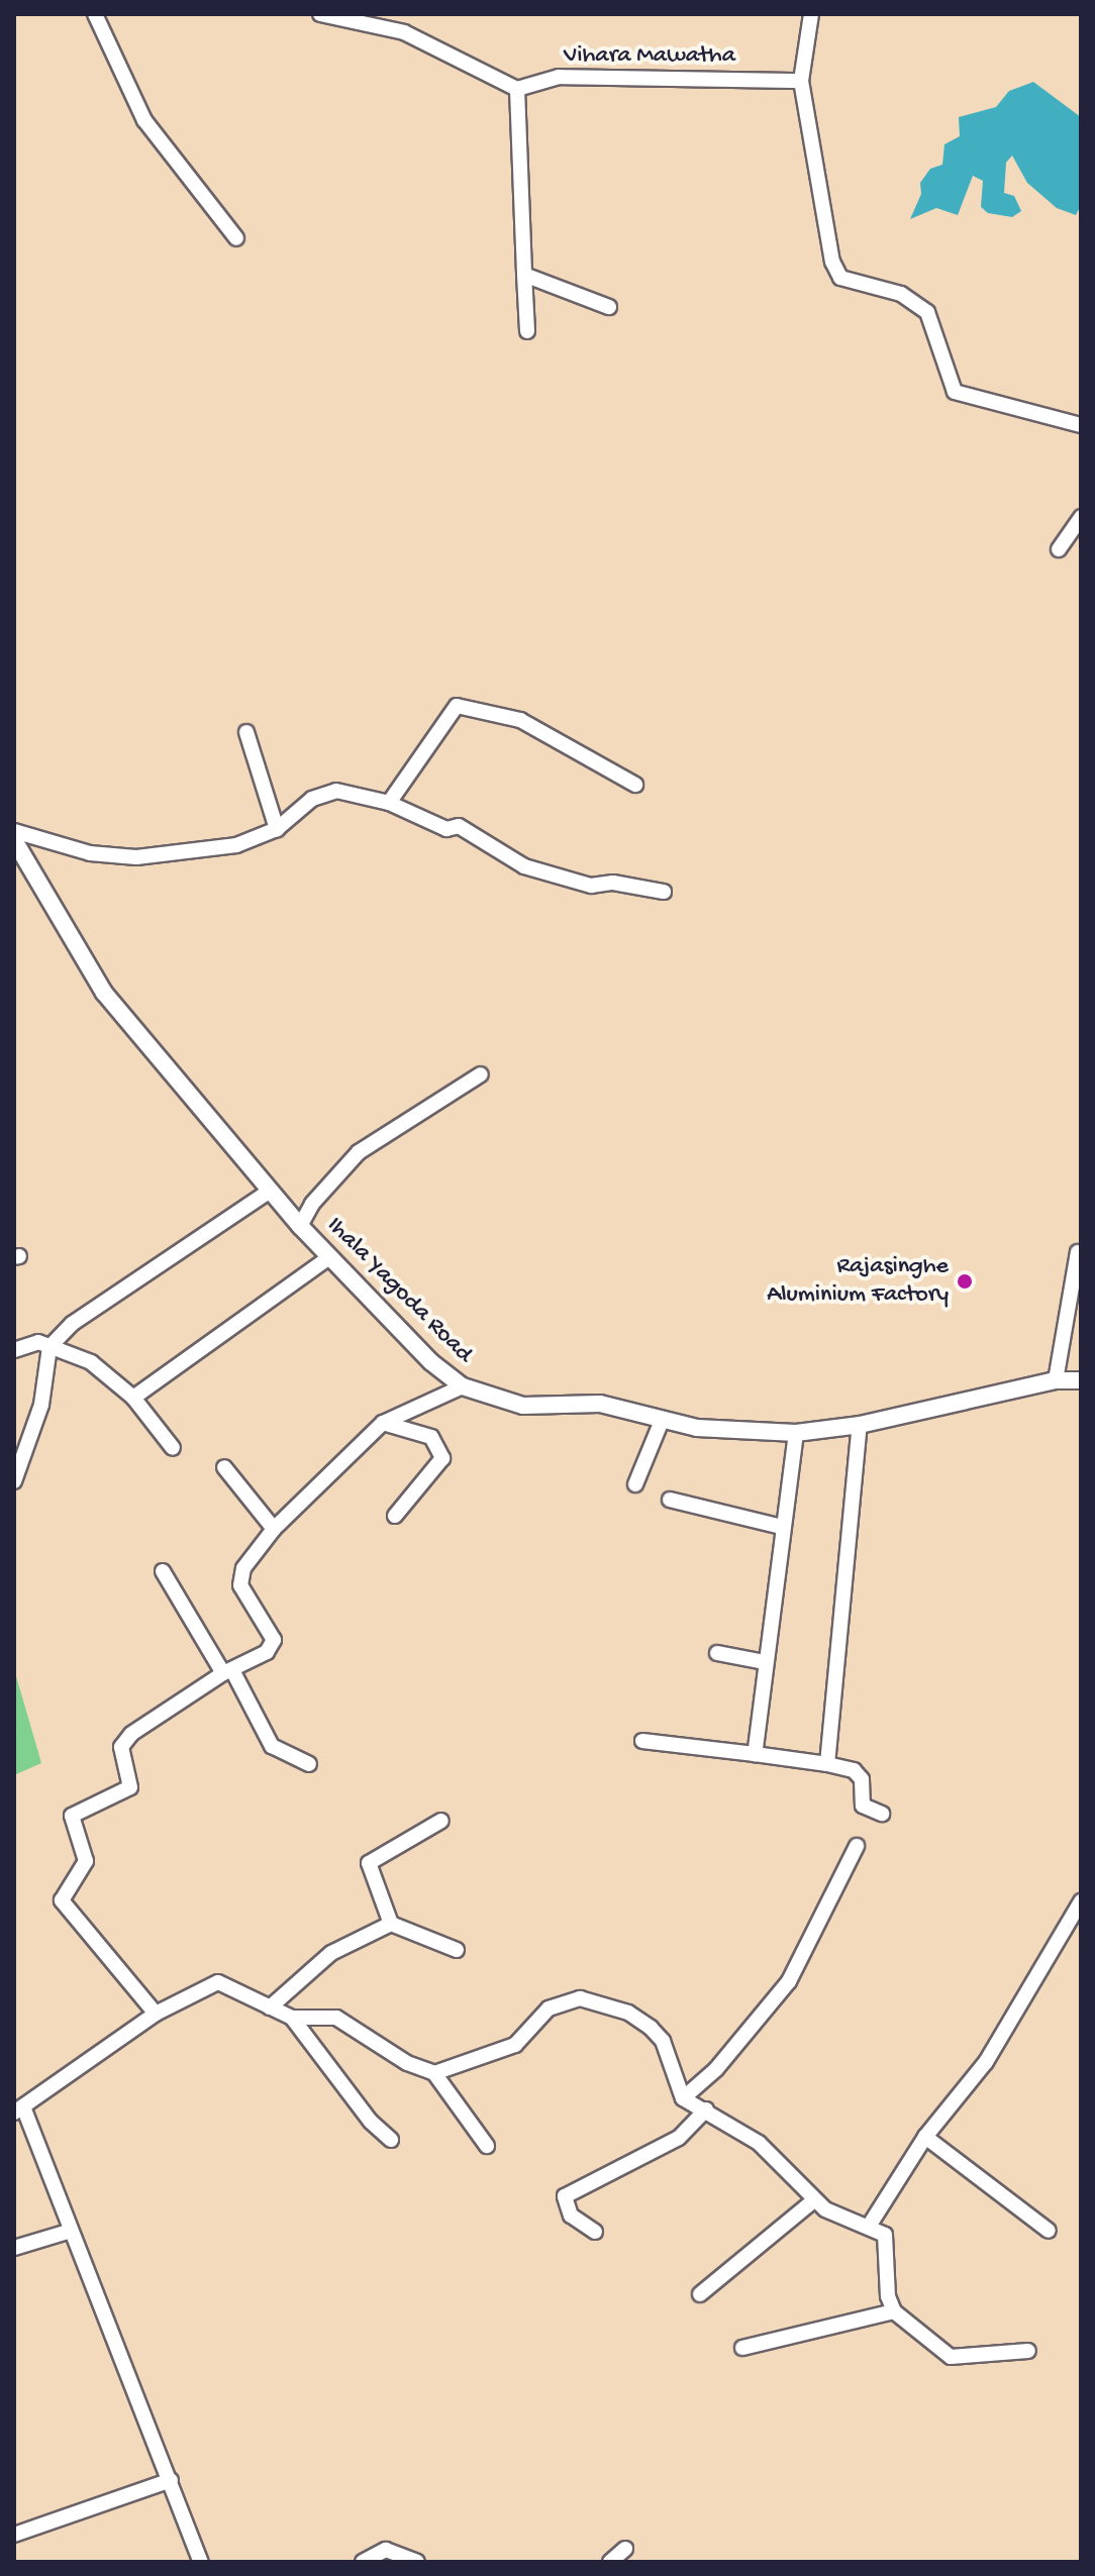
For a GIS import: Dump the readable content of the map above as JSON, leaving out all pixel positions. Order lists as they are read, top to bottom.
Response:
{
  "streets": {
    "street": ["Vihara Mawatha", "Ihala Yagoda Road"]
  },
  "places": ["Rajasinghe Aluminium Factory"]
}
